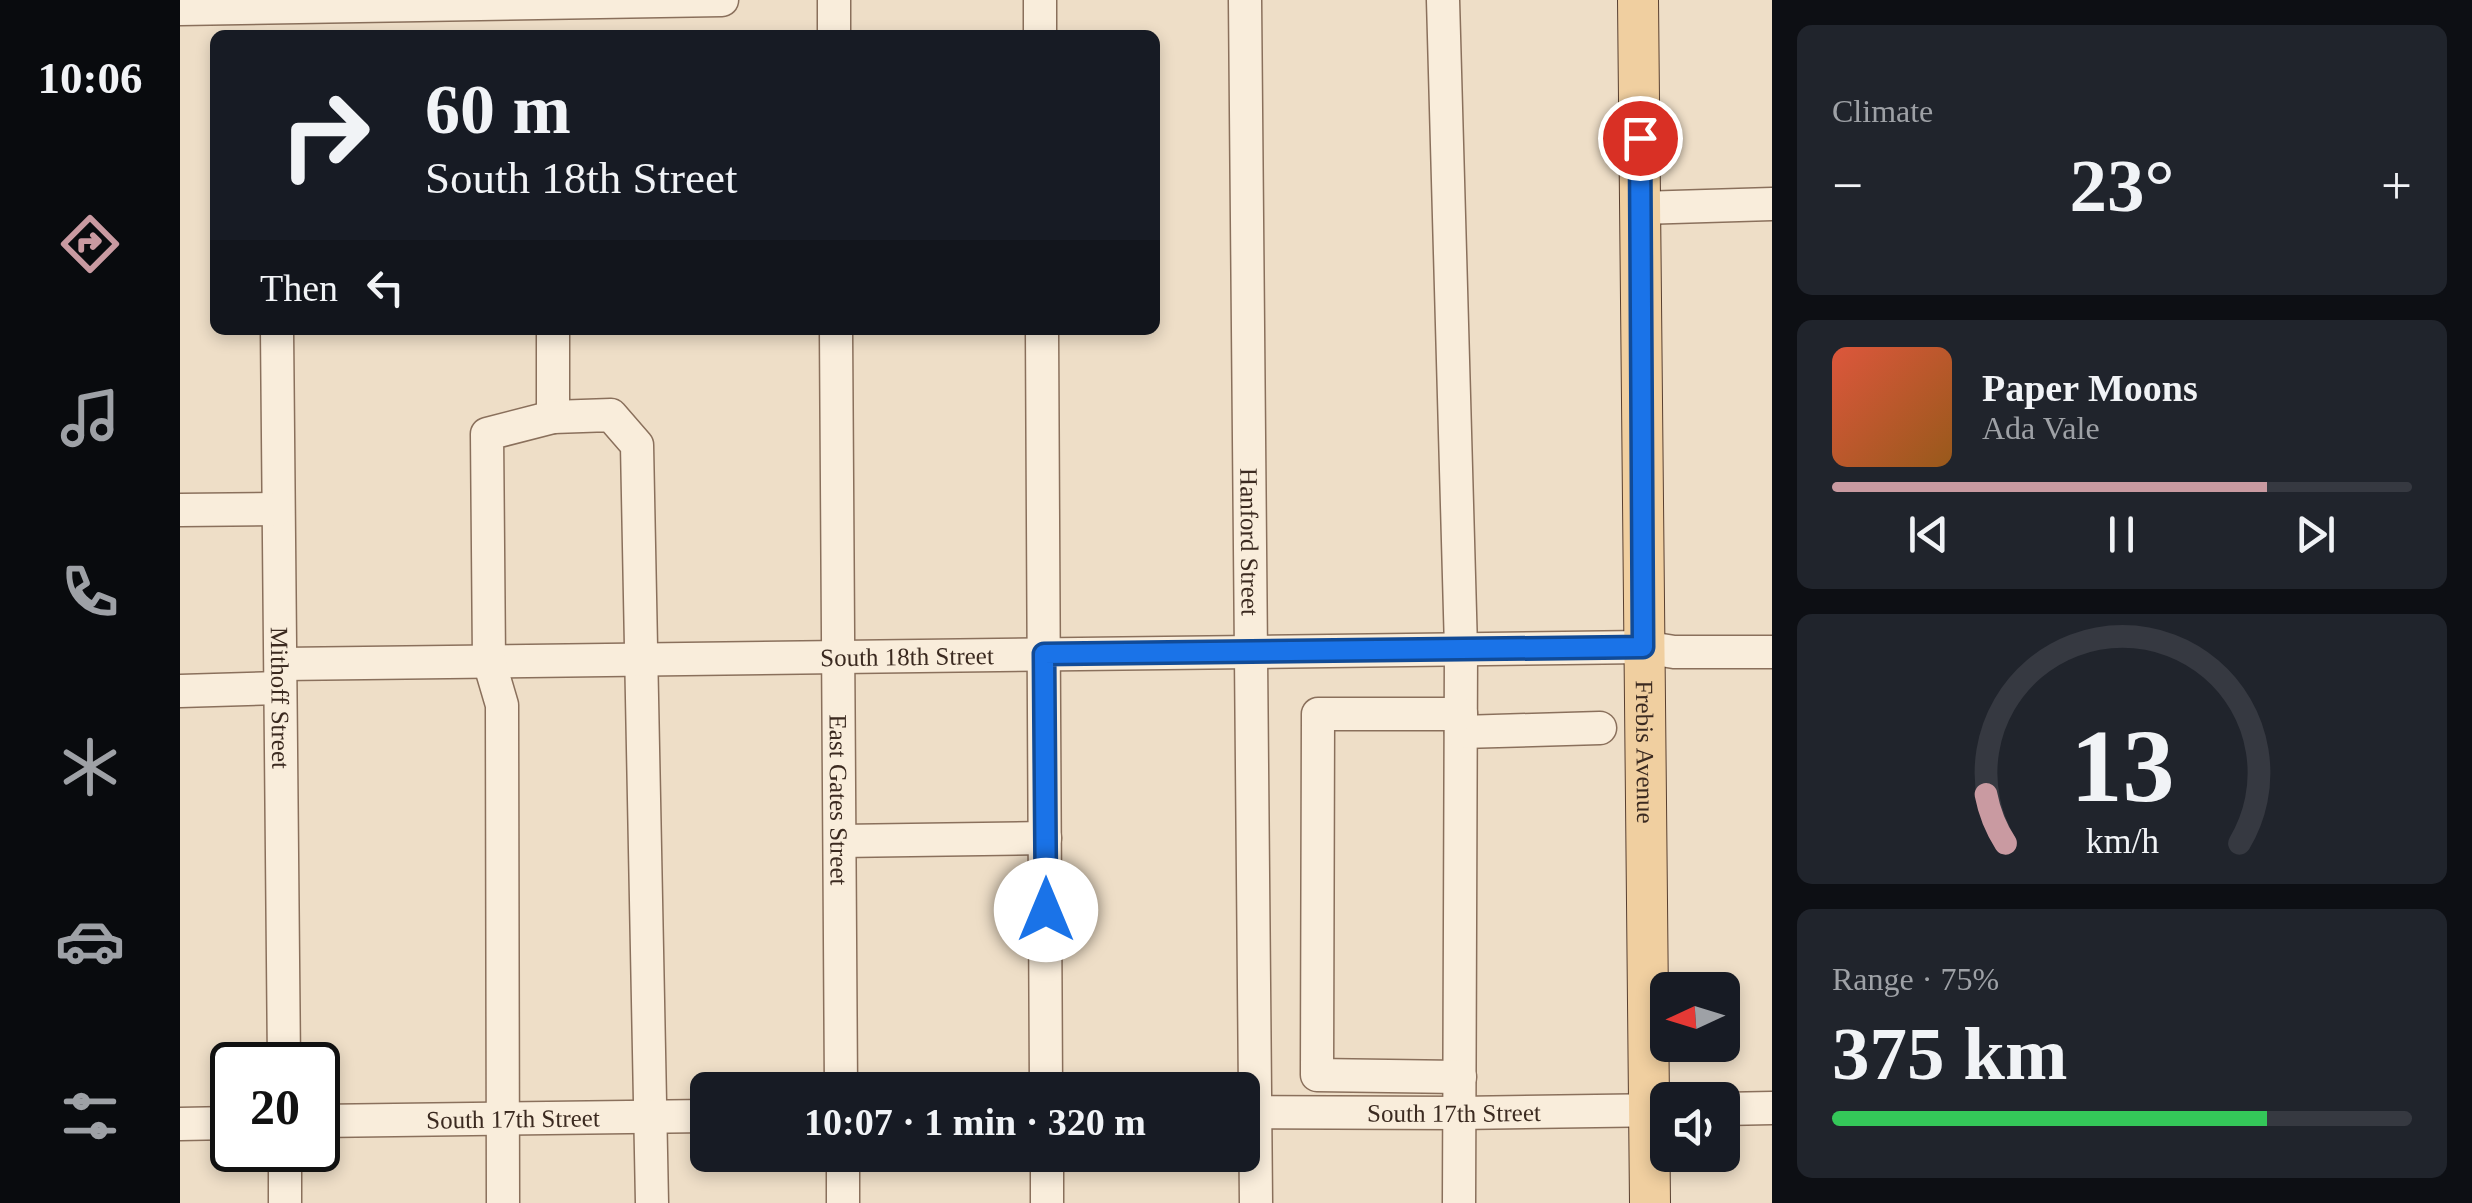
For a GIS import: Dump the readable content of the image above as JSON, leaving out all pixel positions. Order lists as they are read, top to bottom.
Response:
{
  "streets": {
    "main road": ["Frebis Avenue"],
    "street": [
      "Hanford Street",
      "South 18th Street",
      "Mithoff Street",
      "East Gates Street",
      "South 17th Street"
    ]
  },
  "crossings": [
    ["Hanford Street", "South 18th Street"],
    ["South 18th Street", "Mithoff Street"],
    ["South 18th Street", "Frebis Avenue"],
    ["South 18th Street", "East Gates Street"]
  ],
  "north": "left",
  "page": {
    "tabs": "10:06",
    "tile": [
      "Climate",
      ["Range · 75%", "375 km"]
    ],
    "turn": ["60 m", "South 18th Street"],
    "heat": ["−", "23°", "+"],
    "then": "Then",
    "song": ["Paper Moons", "Ada Vale"],
    "limit": "20",
    "trip": "10:07 · 1 min · 320 m",
    "gauge": ["13", "km/h"]
  }
}
